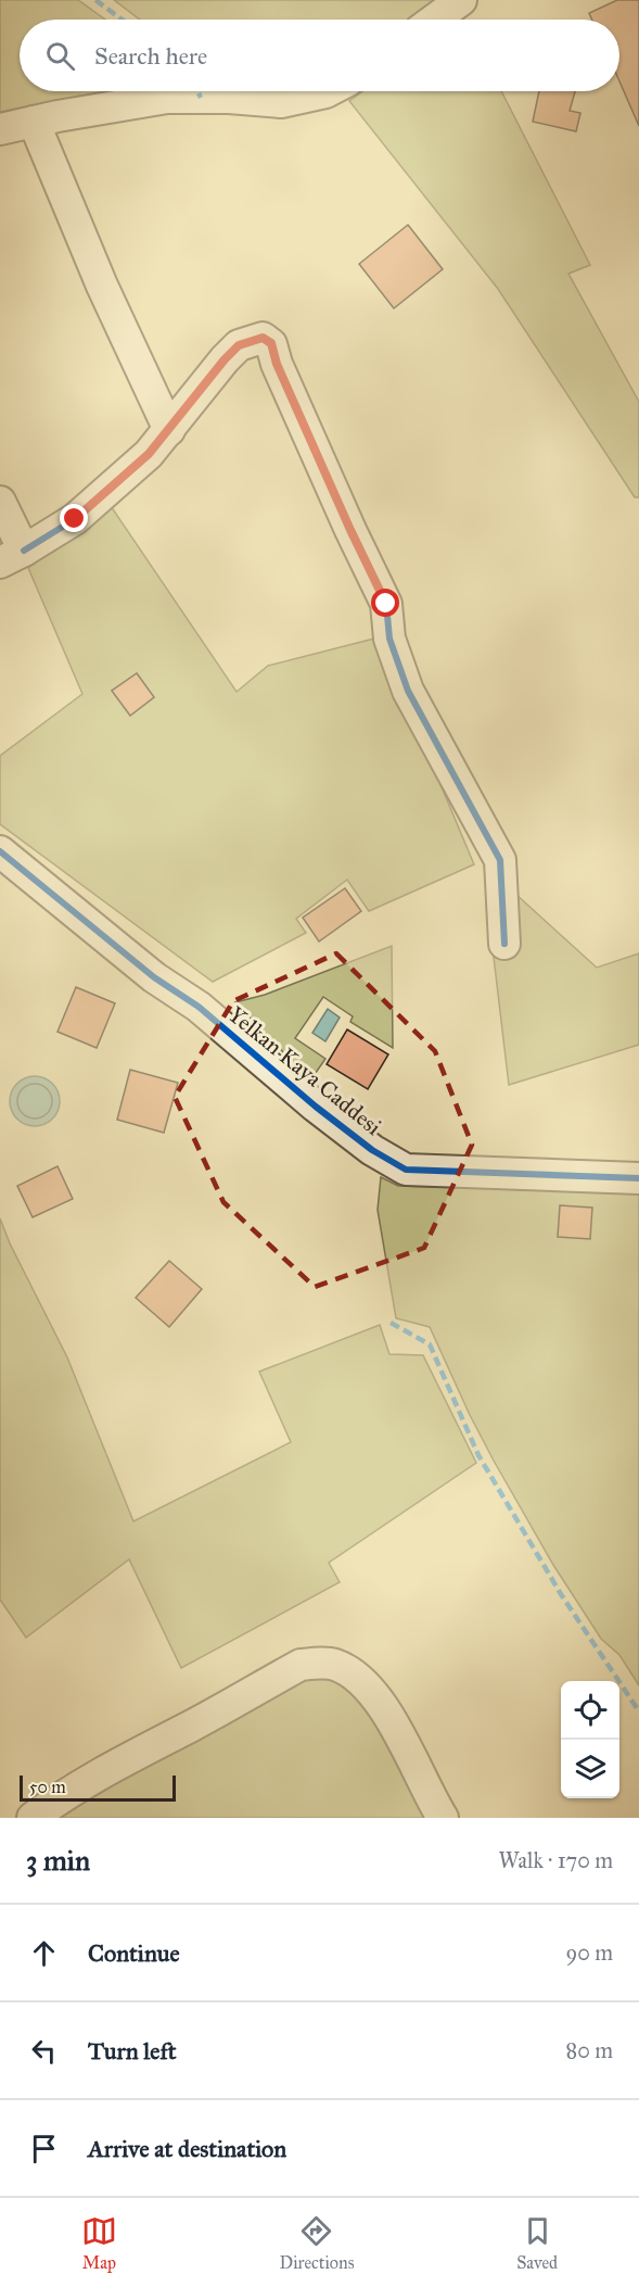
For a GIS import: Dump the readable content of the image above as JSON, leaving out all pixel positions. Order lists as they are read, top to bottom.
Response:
{
  "streets": {
    "street": ["Yelkan Kaya Caddesi"]
  },
  "scale_bar": "50 m",
  "page": {
    "search": "Search here",
    "scale": "50 m",
    "heading": ["3 min", "Walk · 170 m"],
    "list": [
      ["Continue", "90 m"],
      ["Turn left", "80 m"],
      "Arrive at destination"
    ],
    "nav": ["Map", "Directions", "Saved"]
  }
}
